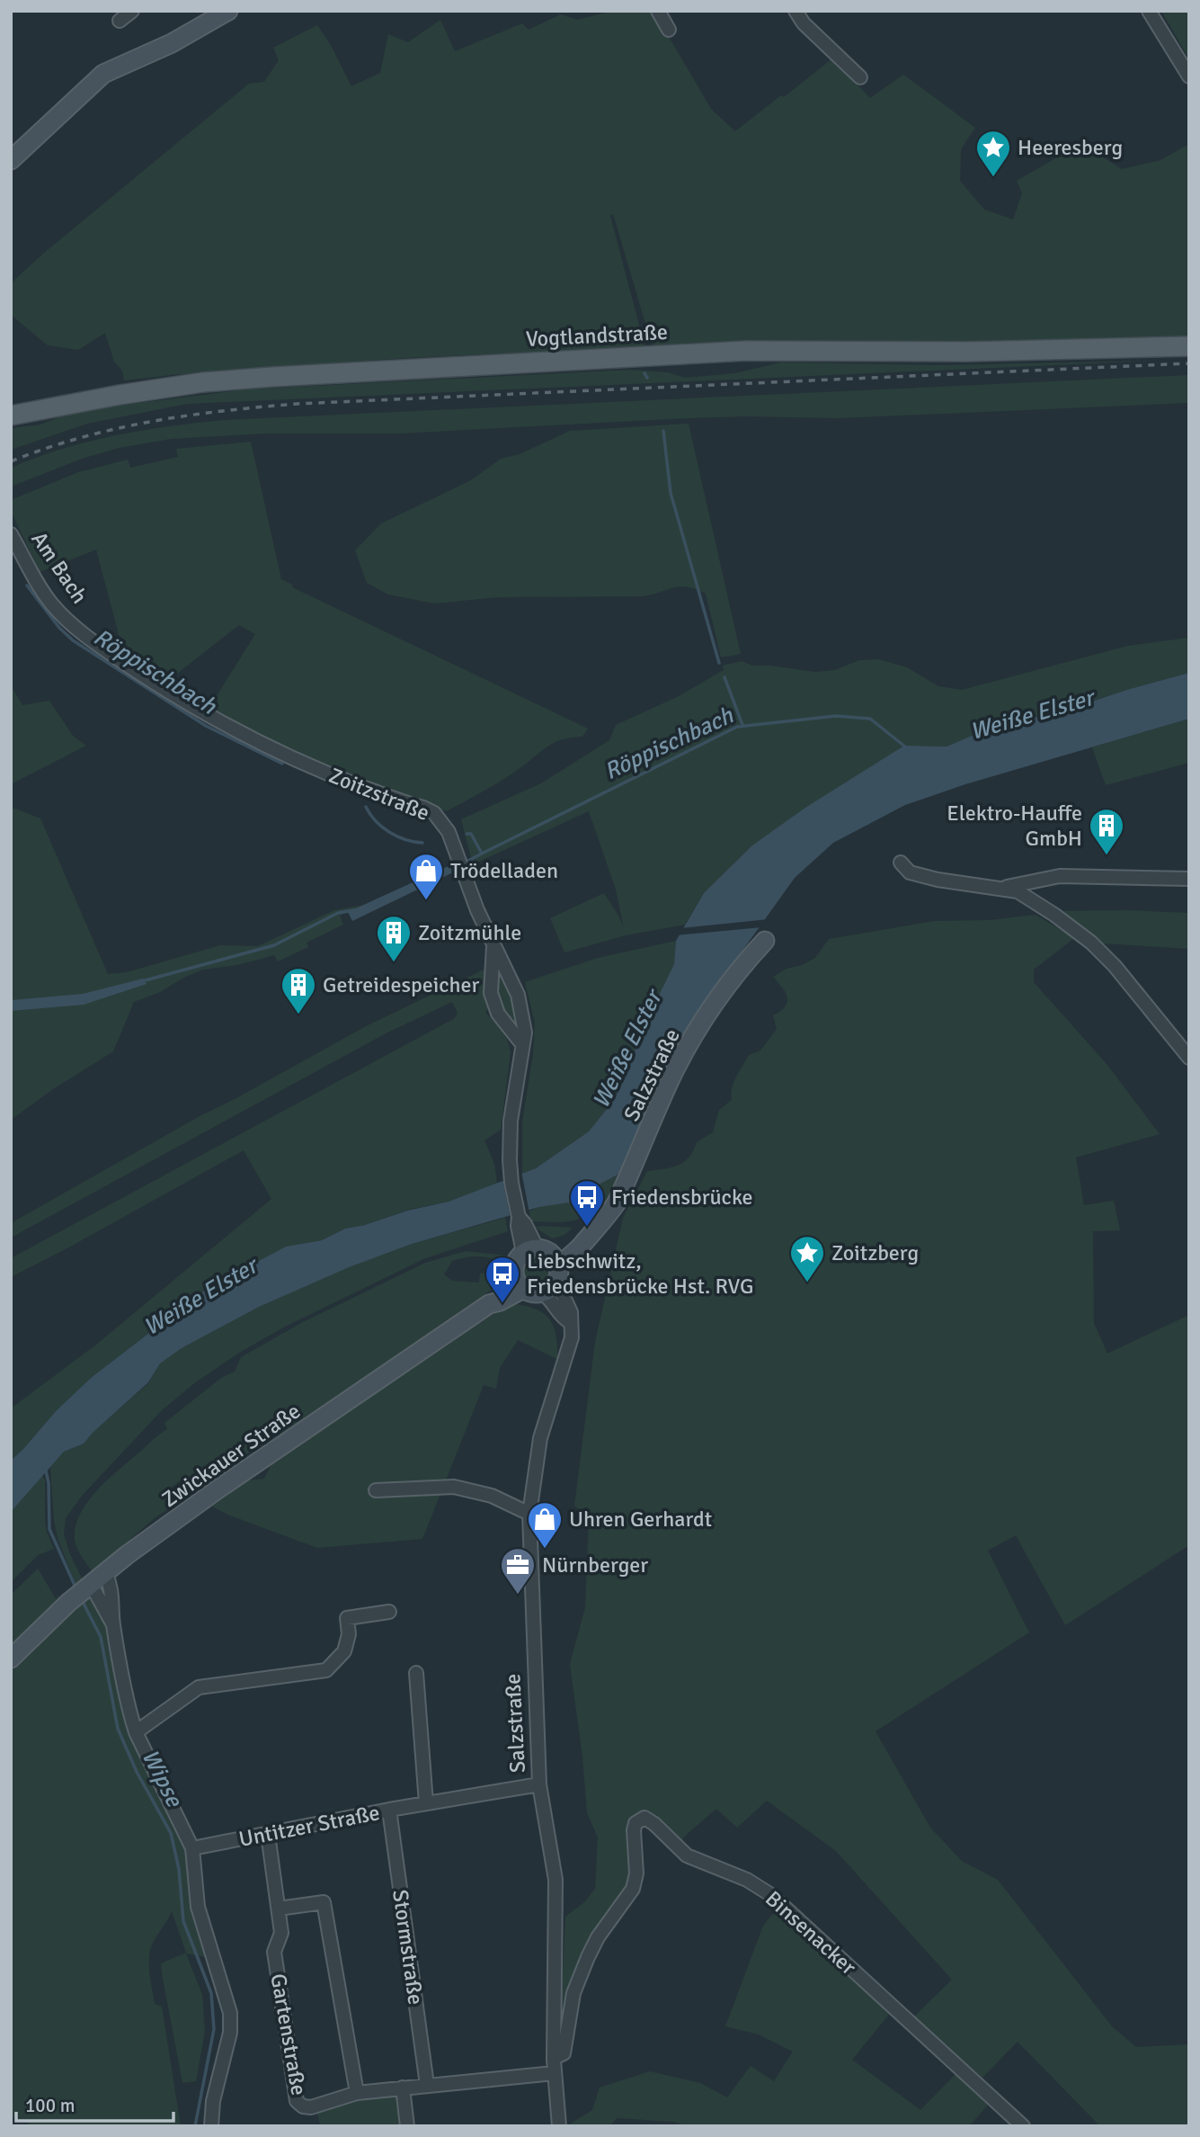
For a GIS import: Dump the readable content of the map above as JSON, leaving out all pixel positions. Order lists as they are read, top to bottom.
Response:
{
  "streets": {
    "main road": ["Vogtlandstraße", "Salzstraße", "Zwickauer Straße"],
    "street": [
      "Am Bach",
      "Zoitzstraße",
      "Untitzer Straße",
      "Binsenacker",
      "Stormstraße",
      "Gartenstraße"
    ]
  },
  "crossings": [
    ["Am Bach", "Zoitzstraße"],
    ["Zoitzstraße", "Salzstraße"],
    ["Salzstraße", "Untitzer Straße"],
    ["Salzstraße", "Binsenacker"],
    ["Salzstraße", "Gartenstraße"],
    ["Untitzer Straße", "Stormstraße"],
    ["Untitzer Straße", "Gartenstraße"],
    ["Stormstraße", "Gartenstraße"]
  ],
  "water": ["Röppischbach", "Weiße Elster", "Wipse"],
  "places": {
    "place": ["Heeresberg", "Zoitzberg"],
    "building": ["Elektro-Hauffe GmbH", "Zoitzmühle", "Getreidespeicher"],
    "shop": ["Trödelladen", "Uhren Gerhardt"],
    "bus stop": ["Friedensbrücke", "Liebschwitz, Friedensbrücke Hst. RVG"],
    "office": ["Nürnberger"]
  },
  "scale_bar": "100 m"
}
